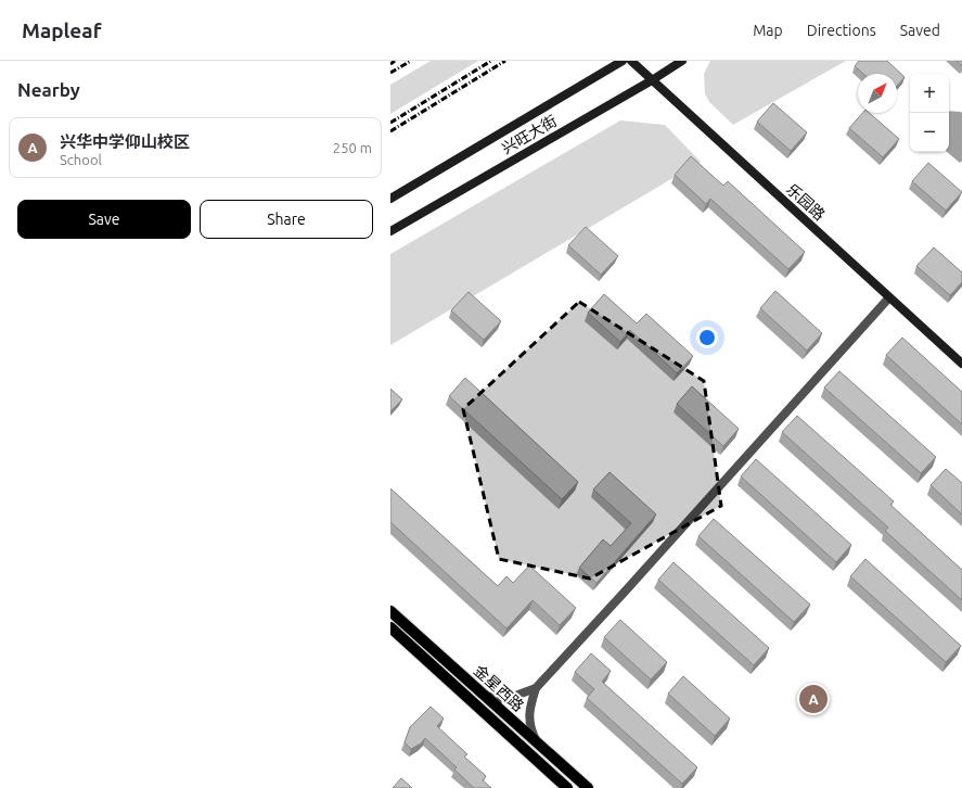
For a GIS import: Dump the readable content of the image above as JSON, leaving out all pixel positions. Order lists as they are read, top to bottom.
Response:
{
  "streets": {
    "main road": ["兴旺大街", "乐园路", "金星西路"]
  },
  "crossings": [
    ["兴旺大街", "乐园路"]
  ],
  "north": "top right",
  "page": {
    "header": "Mapleaf",
    "nav": ["Map", "Directions", "Saved"],
    "heading": "Nearby",
    "map_buttons": ["+", "−"],
    "list": [
      {
        "mark": "A",
        "name": "兴华中学仰山校区",
        "note": "School",
        "value": "250 m"
      }
    ],
    "buttons": ["Save", "Share"],
    "pins": "A"
  }
}
